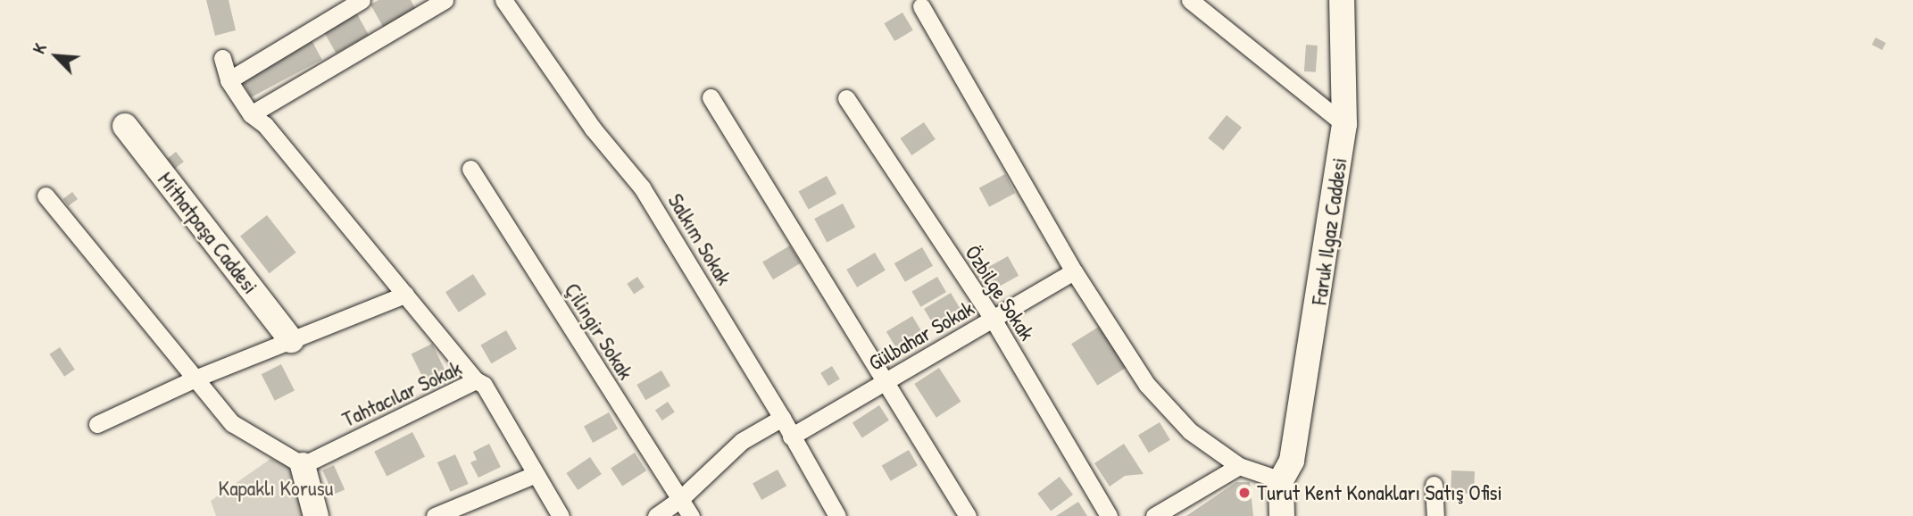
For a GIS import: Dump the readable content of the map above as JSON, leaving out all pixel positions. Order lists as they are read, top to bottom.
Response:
{
  "streets": {
    "street": [
      "Faruk Ilgaz Caddesi",
      "Mithatpaşa Caddesi",
      "Salkım Sokak",
      "Özbilge Sokak",
      "Çilingir Sokak",
      "Gülbahar Sokak",
      "Tahtacılar Sokak"
    ]
  },
  "crossings": [
    ["Salkım Sokak", "Gülbahar Sokak"],
    ["Özbilge Sokak", "Gülbahar Sokak"]
  ],
  "parks": ["Kapaklı Korusu"],
  "places": ["Turut Kent Konakları Satış Ofisi"],
  "north": "top left"
}
